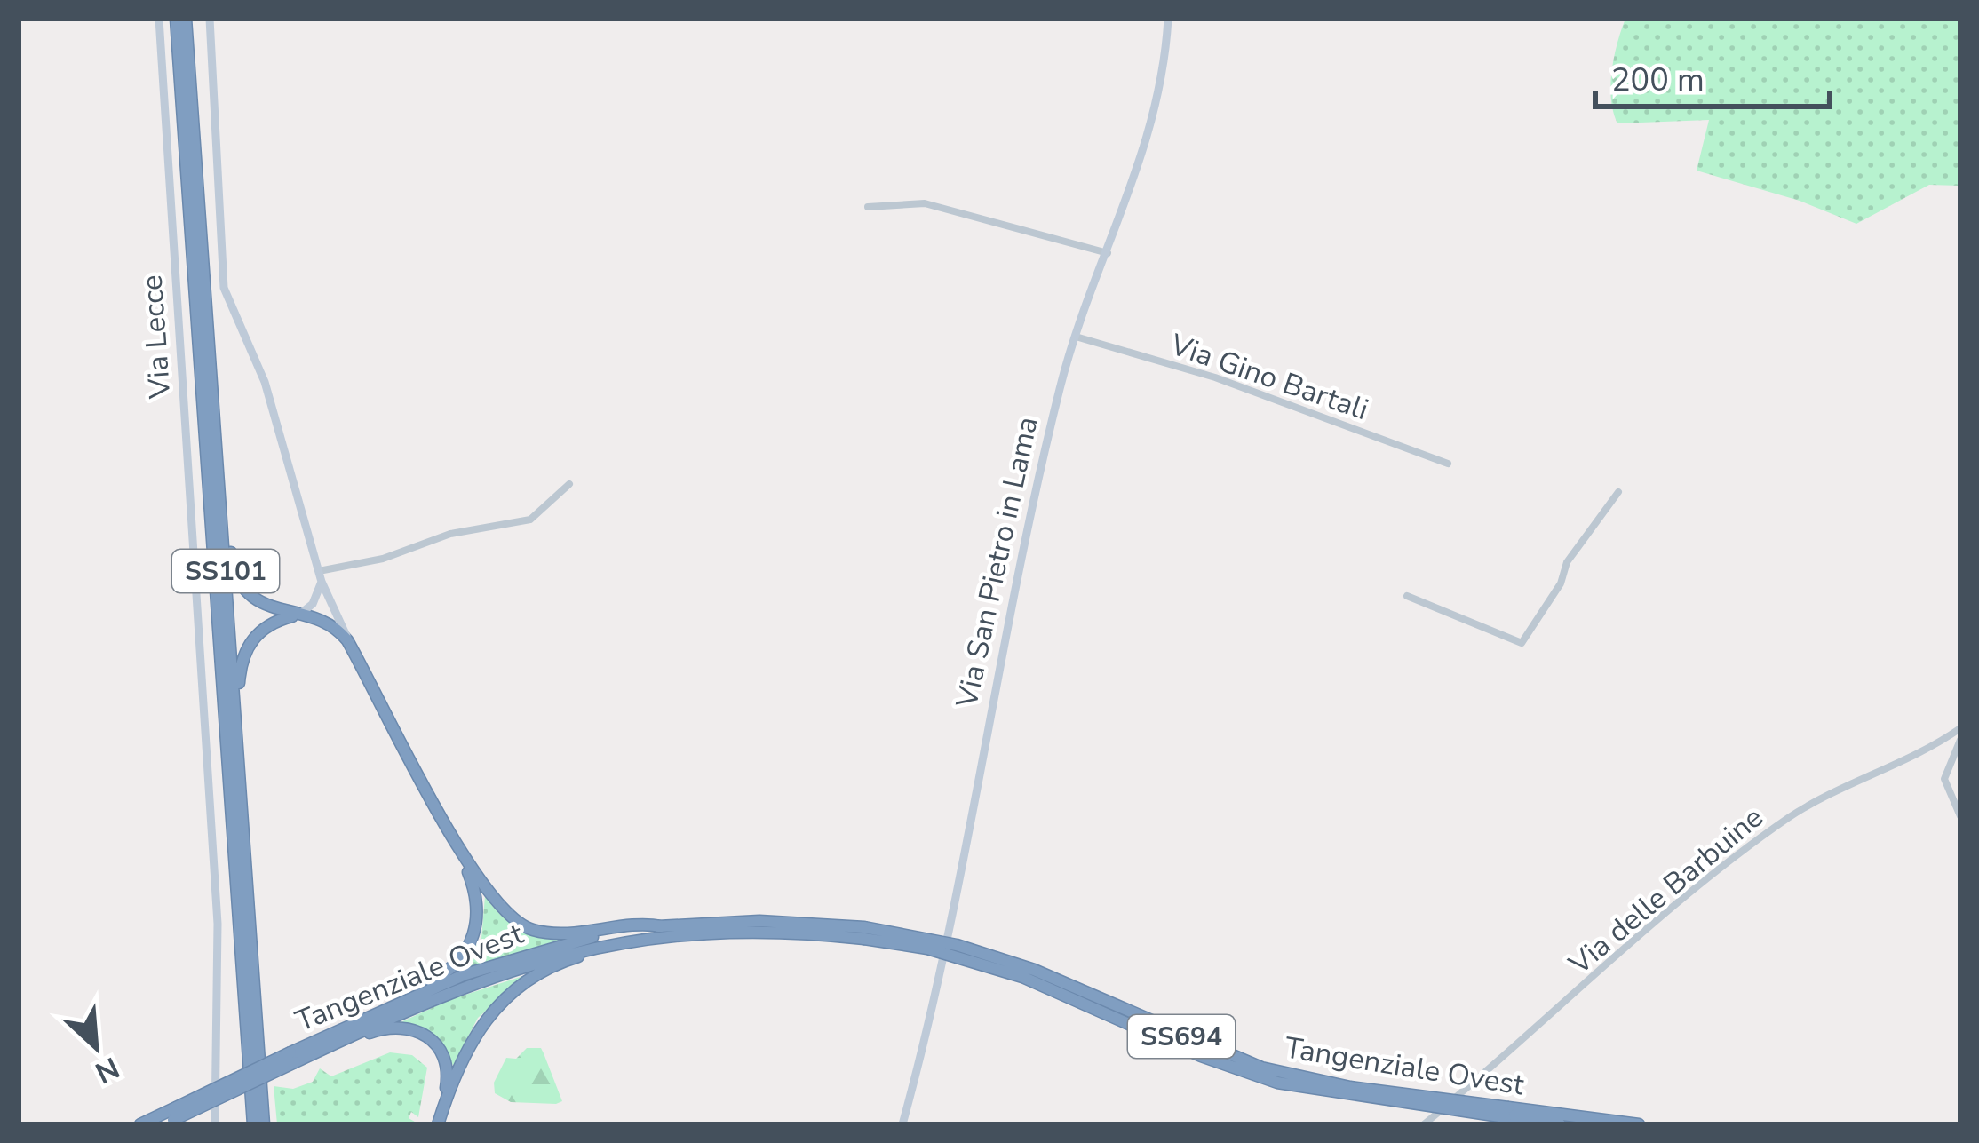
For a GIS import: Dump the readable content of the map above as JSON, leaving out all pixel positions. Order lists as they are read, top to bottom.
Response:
{
  "streets": {
    "highway": ["SS101", "Tangenziale Ovest", "SS694"],
    "main road": ["Via Lecce", "Via San Pietro in Lama"],
    "street": ["Via Gino Bartali", "Via delle Barbuine"]
  },
  "crossings": [
    ["Via Gino Bartali", "Via San Pietro in Lama"]
  ],
  "scale_bar": "200 m",
  "north": "bottom right"
}
